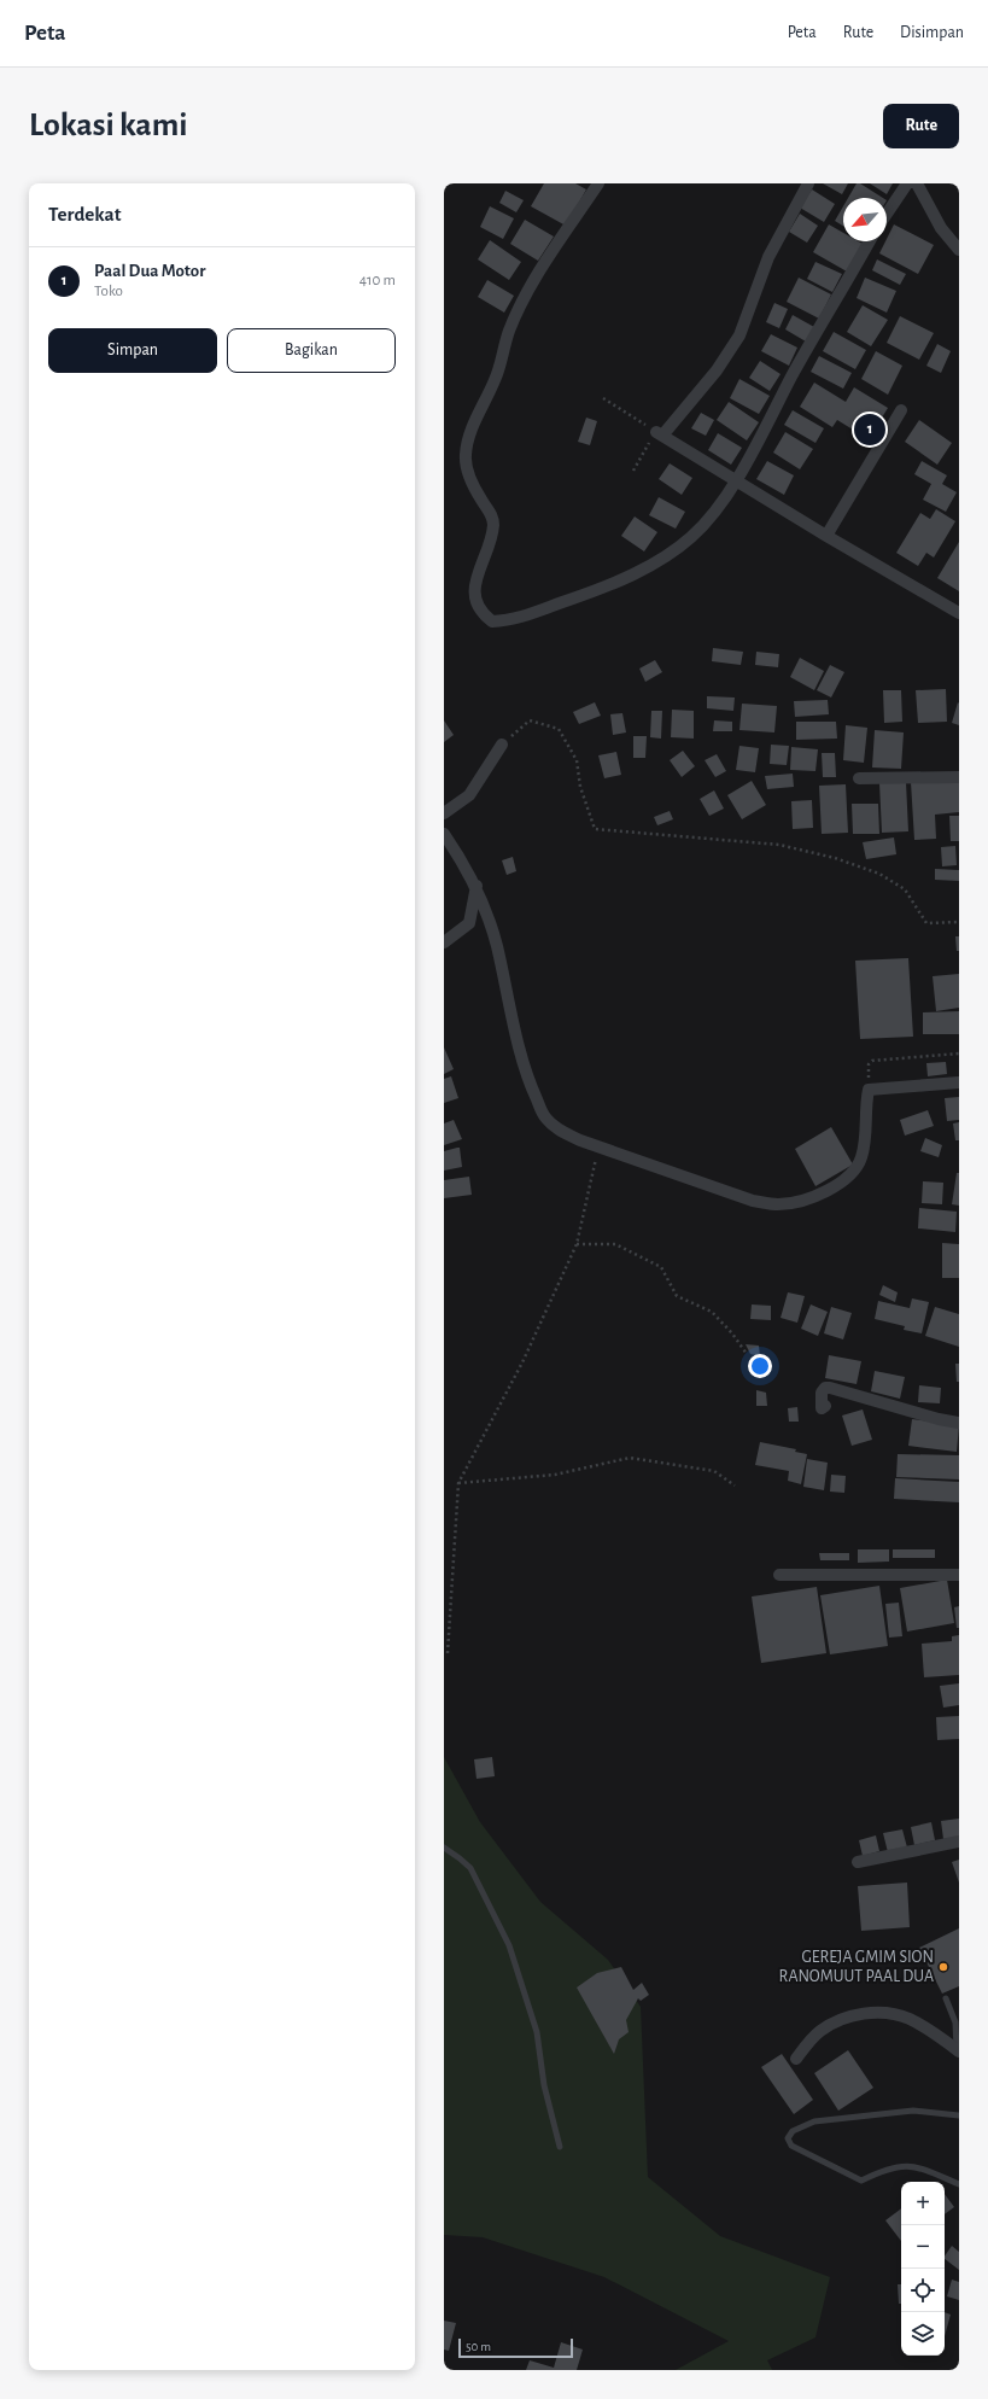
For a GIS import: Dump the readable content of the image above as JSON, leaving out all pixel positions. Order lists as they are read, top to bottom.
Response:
{
  "places": ["GEREJA GMIM SION RANOMUUT PAAL DUA"],
  "scale_bar": "50 m",
  "north": "bottom left",
  "page": {
    "header": "Peta",
    "nav": ["Peta", "Rute", "Disimpan"],
    "buttons": [
      "Rute",
      ["Simpan", "Bagikan"]
    ],
    "title": "Lokasi kami",
    "heading": "Terdekat",
    "list": [
      {
        "mark": "1",
        "name": "Paal Dua Motor",
        "note": "Toko",
        "value": "410 m"
      }
    ],
    "pins": "1",
    "map_buttons": ["+", "−"],
    "scale": "50 m"
  }
}
